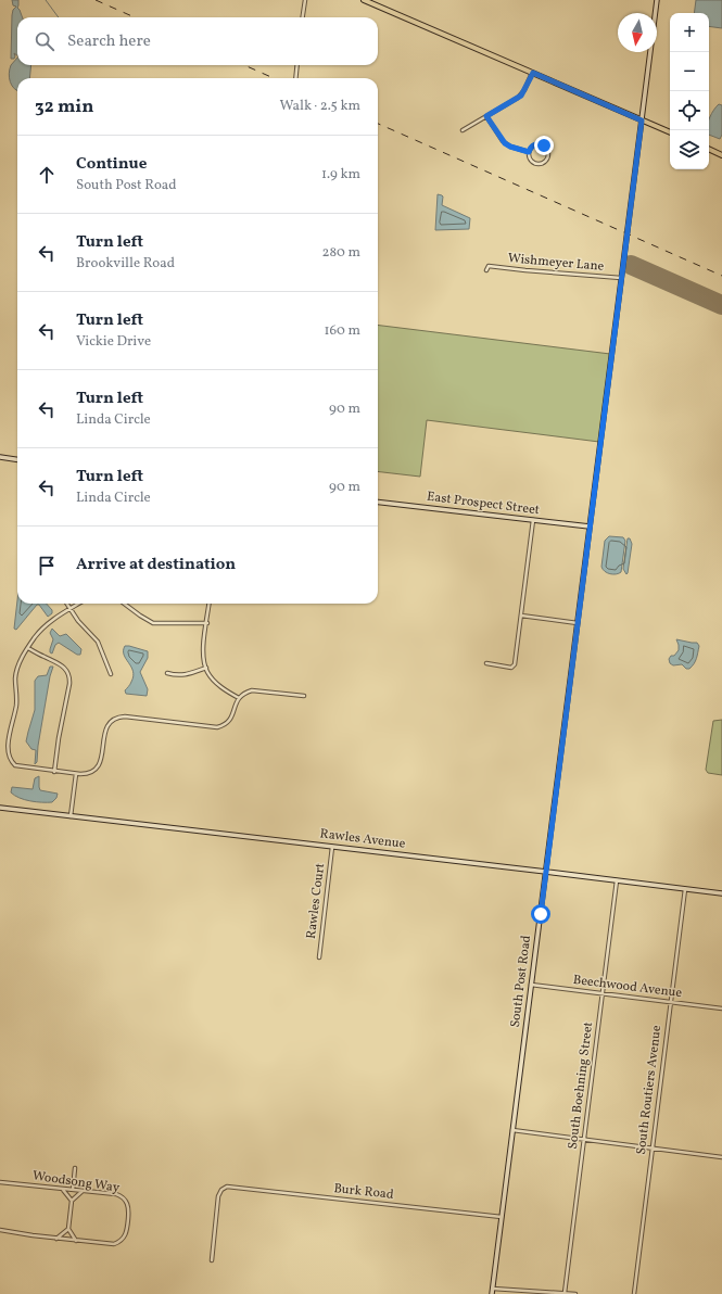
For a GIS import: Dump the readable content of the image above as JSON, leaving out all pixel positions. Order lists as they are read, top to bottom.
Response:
{
  "streets": {
    "main road": ["East Prospect Street", "Rawles Avenue", "South Post Road"],
    "street": [
      "Wishmeyer Lane",
      "Rawles Court",
      "Beechwood Avenue",
      "South Boehning Street",
      "South Routiers Avenue",
      "Woodsong Way",
      "Burk Road"
    ]
  },
  "crossings": [
    ["Wishmeyer Lane", "South Post Road"],
    ["East Prospect Street", "South Post Road"],
    ["Rawles Avenue", "Rawles Court"],
    ["Rawles Avenue", "South Post Road"],
    ["Rawles Avenue", "South Boehning Street"],
    ["Rawles Avenue", "South Routiers Avenue"],
    ["South Post Road", "Beechwood Avenue"],
    ["South Post Road", "Burk Road"],
    ["Beechwood Avenue", "South Boehning Street"],
    ["Beechwood Avenue", "South Routiers Avenue"]
  ],
  "north": "bottom",
  "page": {
    "map_buttons": ["+", "−"],
    "search": "Search here",
    "heading": ["32 min", "Walk · 2.5 km"],
    "list": [
      ["Continue", "South Post Road", "1.9 km"],
      ["Turn left", "Brookville Road", "280 m"],
      ["Turn left", "Vickie Drive", "160 m"],
      ["Turn left", "Linda Circle", "90 m"],
      ["Turn left", "Linda Circle", "90 m"],
      "Arrive at destination"
    ]
  }
}
